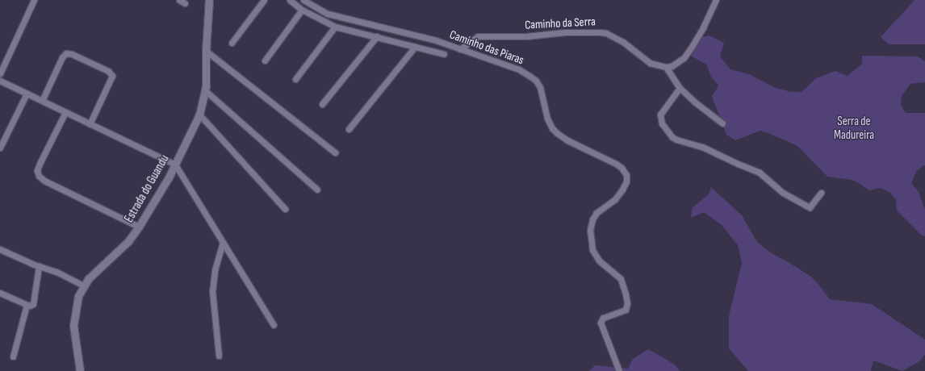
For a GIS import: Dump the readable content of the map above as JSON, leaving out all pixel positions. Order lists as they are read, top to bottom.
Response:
{
  "streets": {
    "street": ["Caminho da Serra", "Caminho das Piaras", "Estrada do Guandu"]
  },
  "crossings": [
    ["Caminho da Serra", "Caminho das Piaras"]
  ],
  "parks": ["Serra de Madureira"]
}
